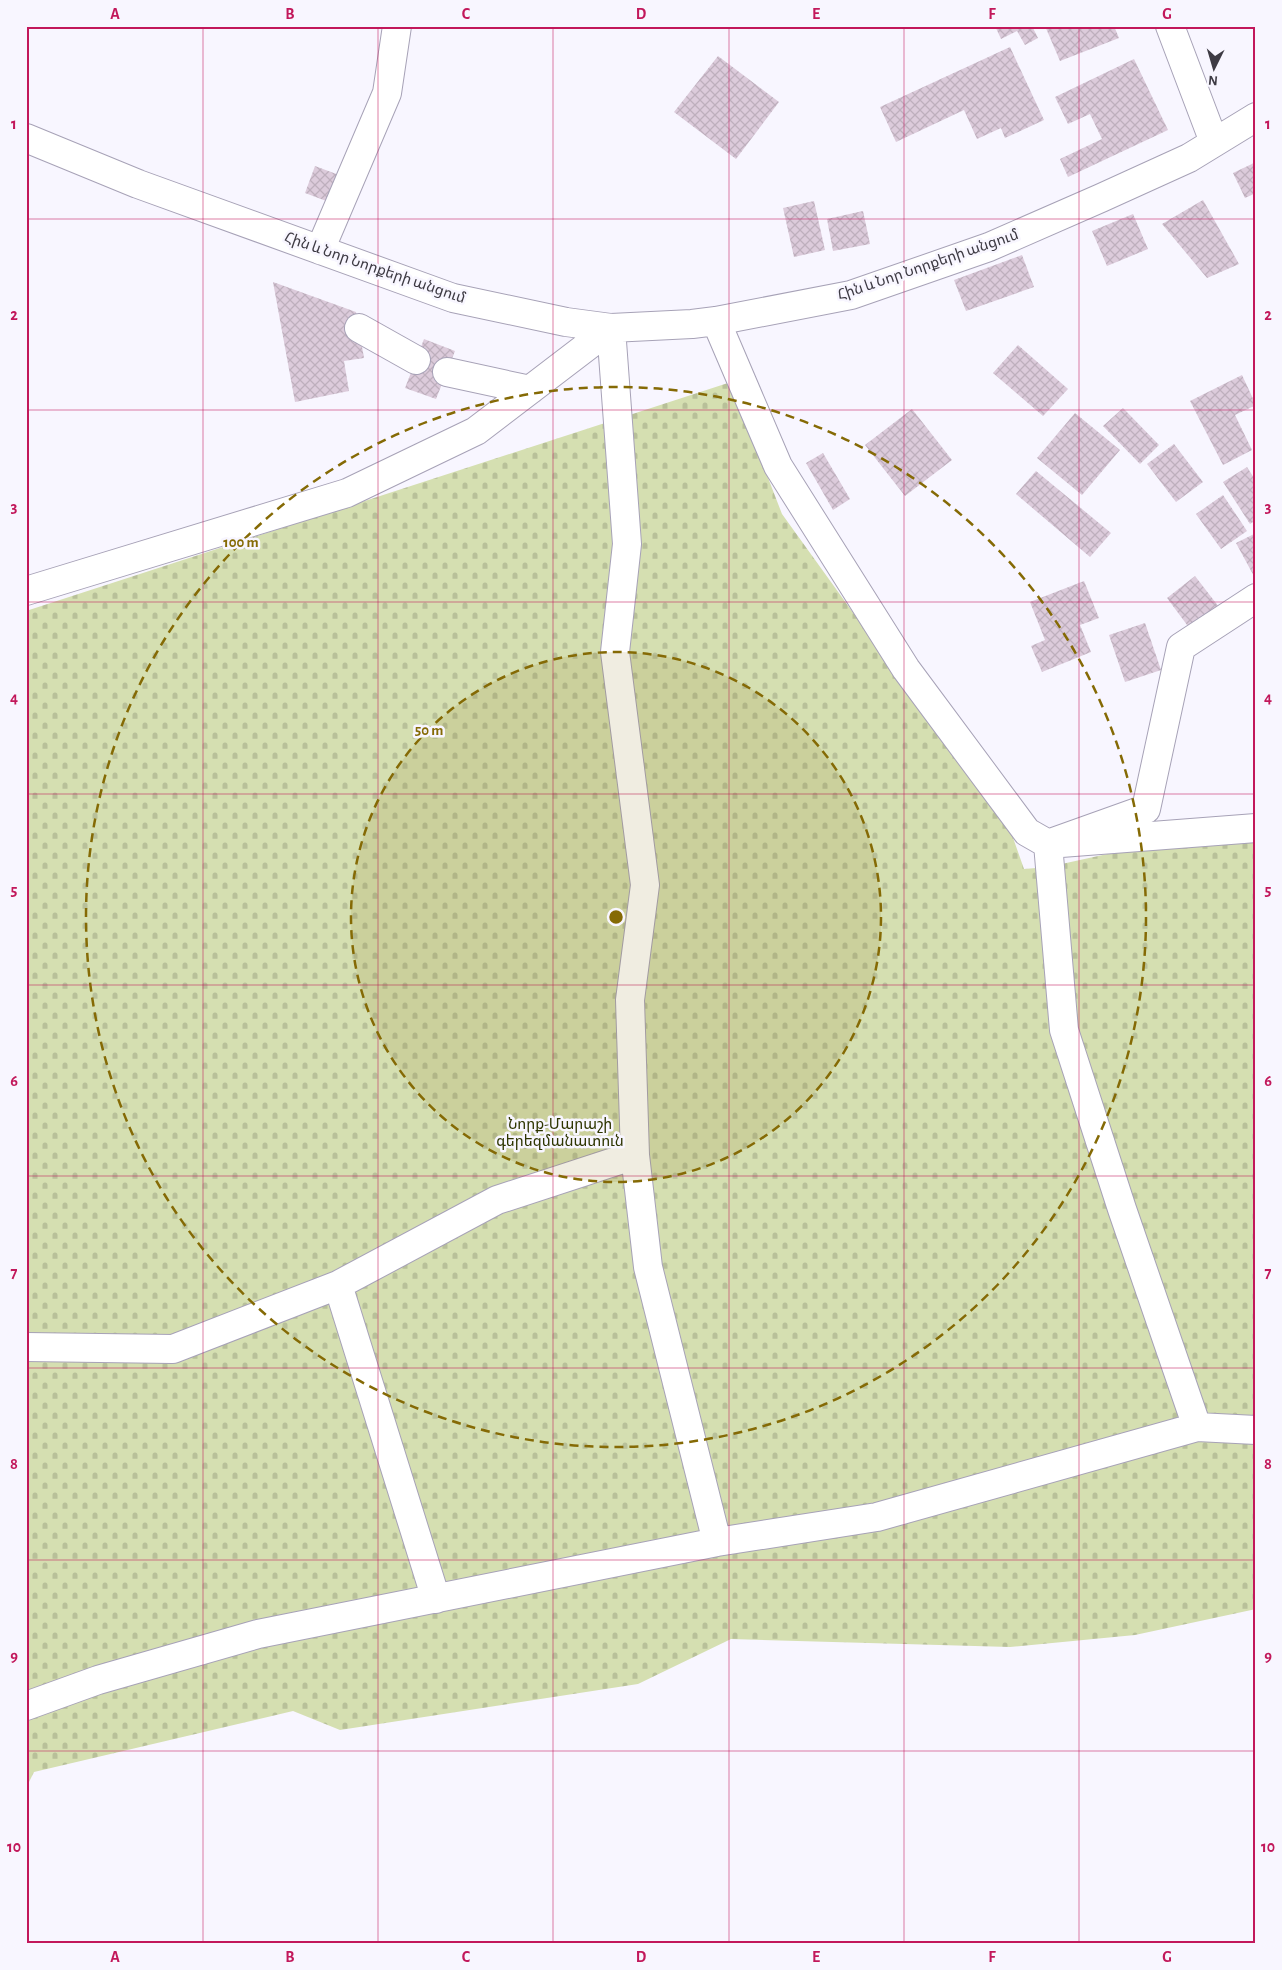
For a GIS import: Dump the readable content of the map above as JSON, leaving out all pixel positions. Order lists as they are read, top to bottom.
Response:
{
  "streets": {
    "street": ["Հին և Նոր Նորքերի անցում"]
  },
  "parks": ["Նորք-Մարաշի գերեզմանատուն"],
  "north": "bottom",
  "grid": {
    "columns": [
      "A",
      "B",
      "C",
      "D",
      "E",
      "F",
      "G"
    ],
    "rows": [
      "1",
      "2",
      "3",
      "4",
      "5",
      "6",
      "7",
      "8",
      "9",
      "10"
    ]
  },
  "rings": ["100 m", "50 m"]
}
